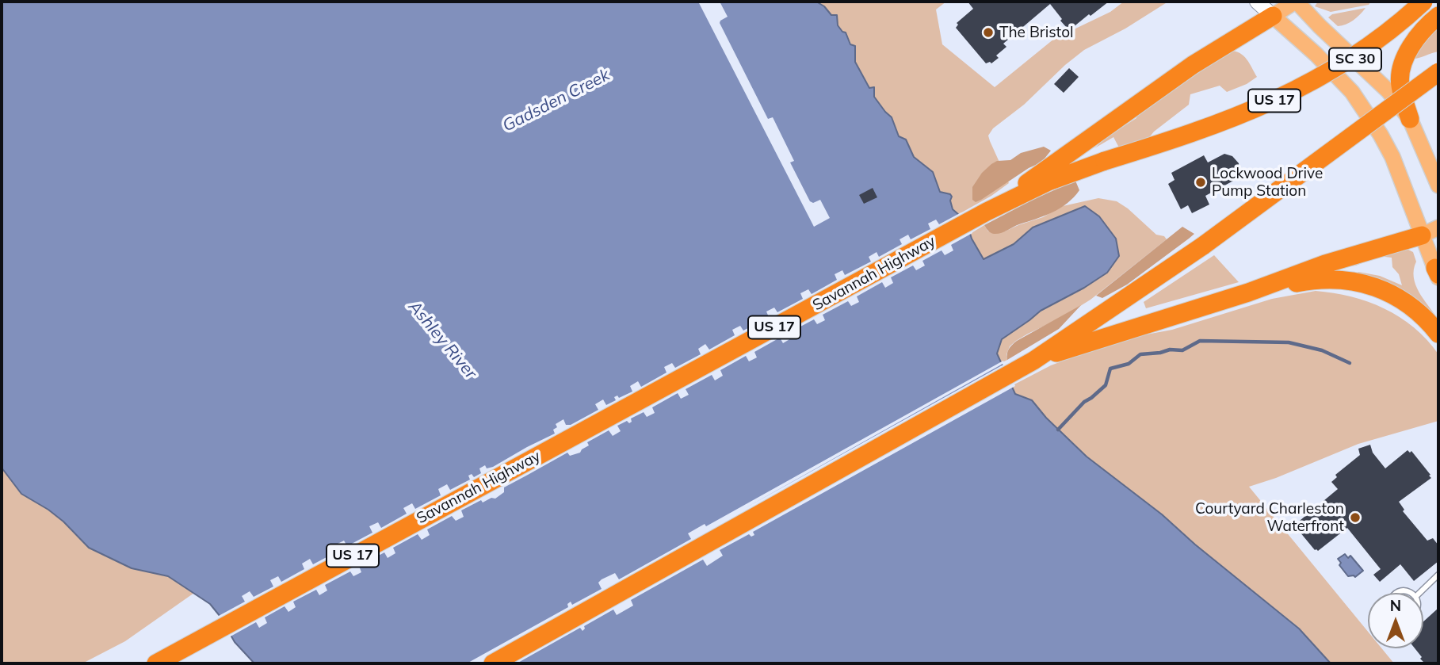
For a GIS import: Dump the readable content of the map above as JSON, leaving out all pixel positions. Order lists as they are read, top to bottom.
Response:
{
  "streets": {
    "highway": ["US 17", "Savannah Highway"],
    "main road": ["SC 30"]
  },
  "water": ["Gadsden Creek", "Ashley River"],
  "places": ["The Bristol", "Lockwood Drive Pump Station", "Courtyard Charleston Waterfront"],
  "north": "top"
}
